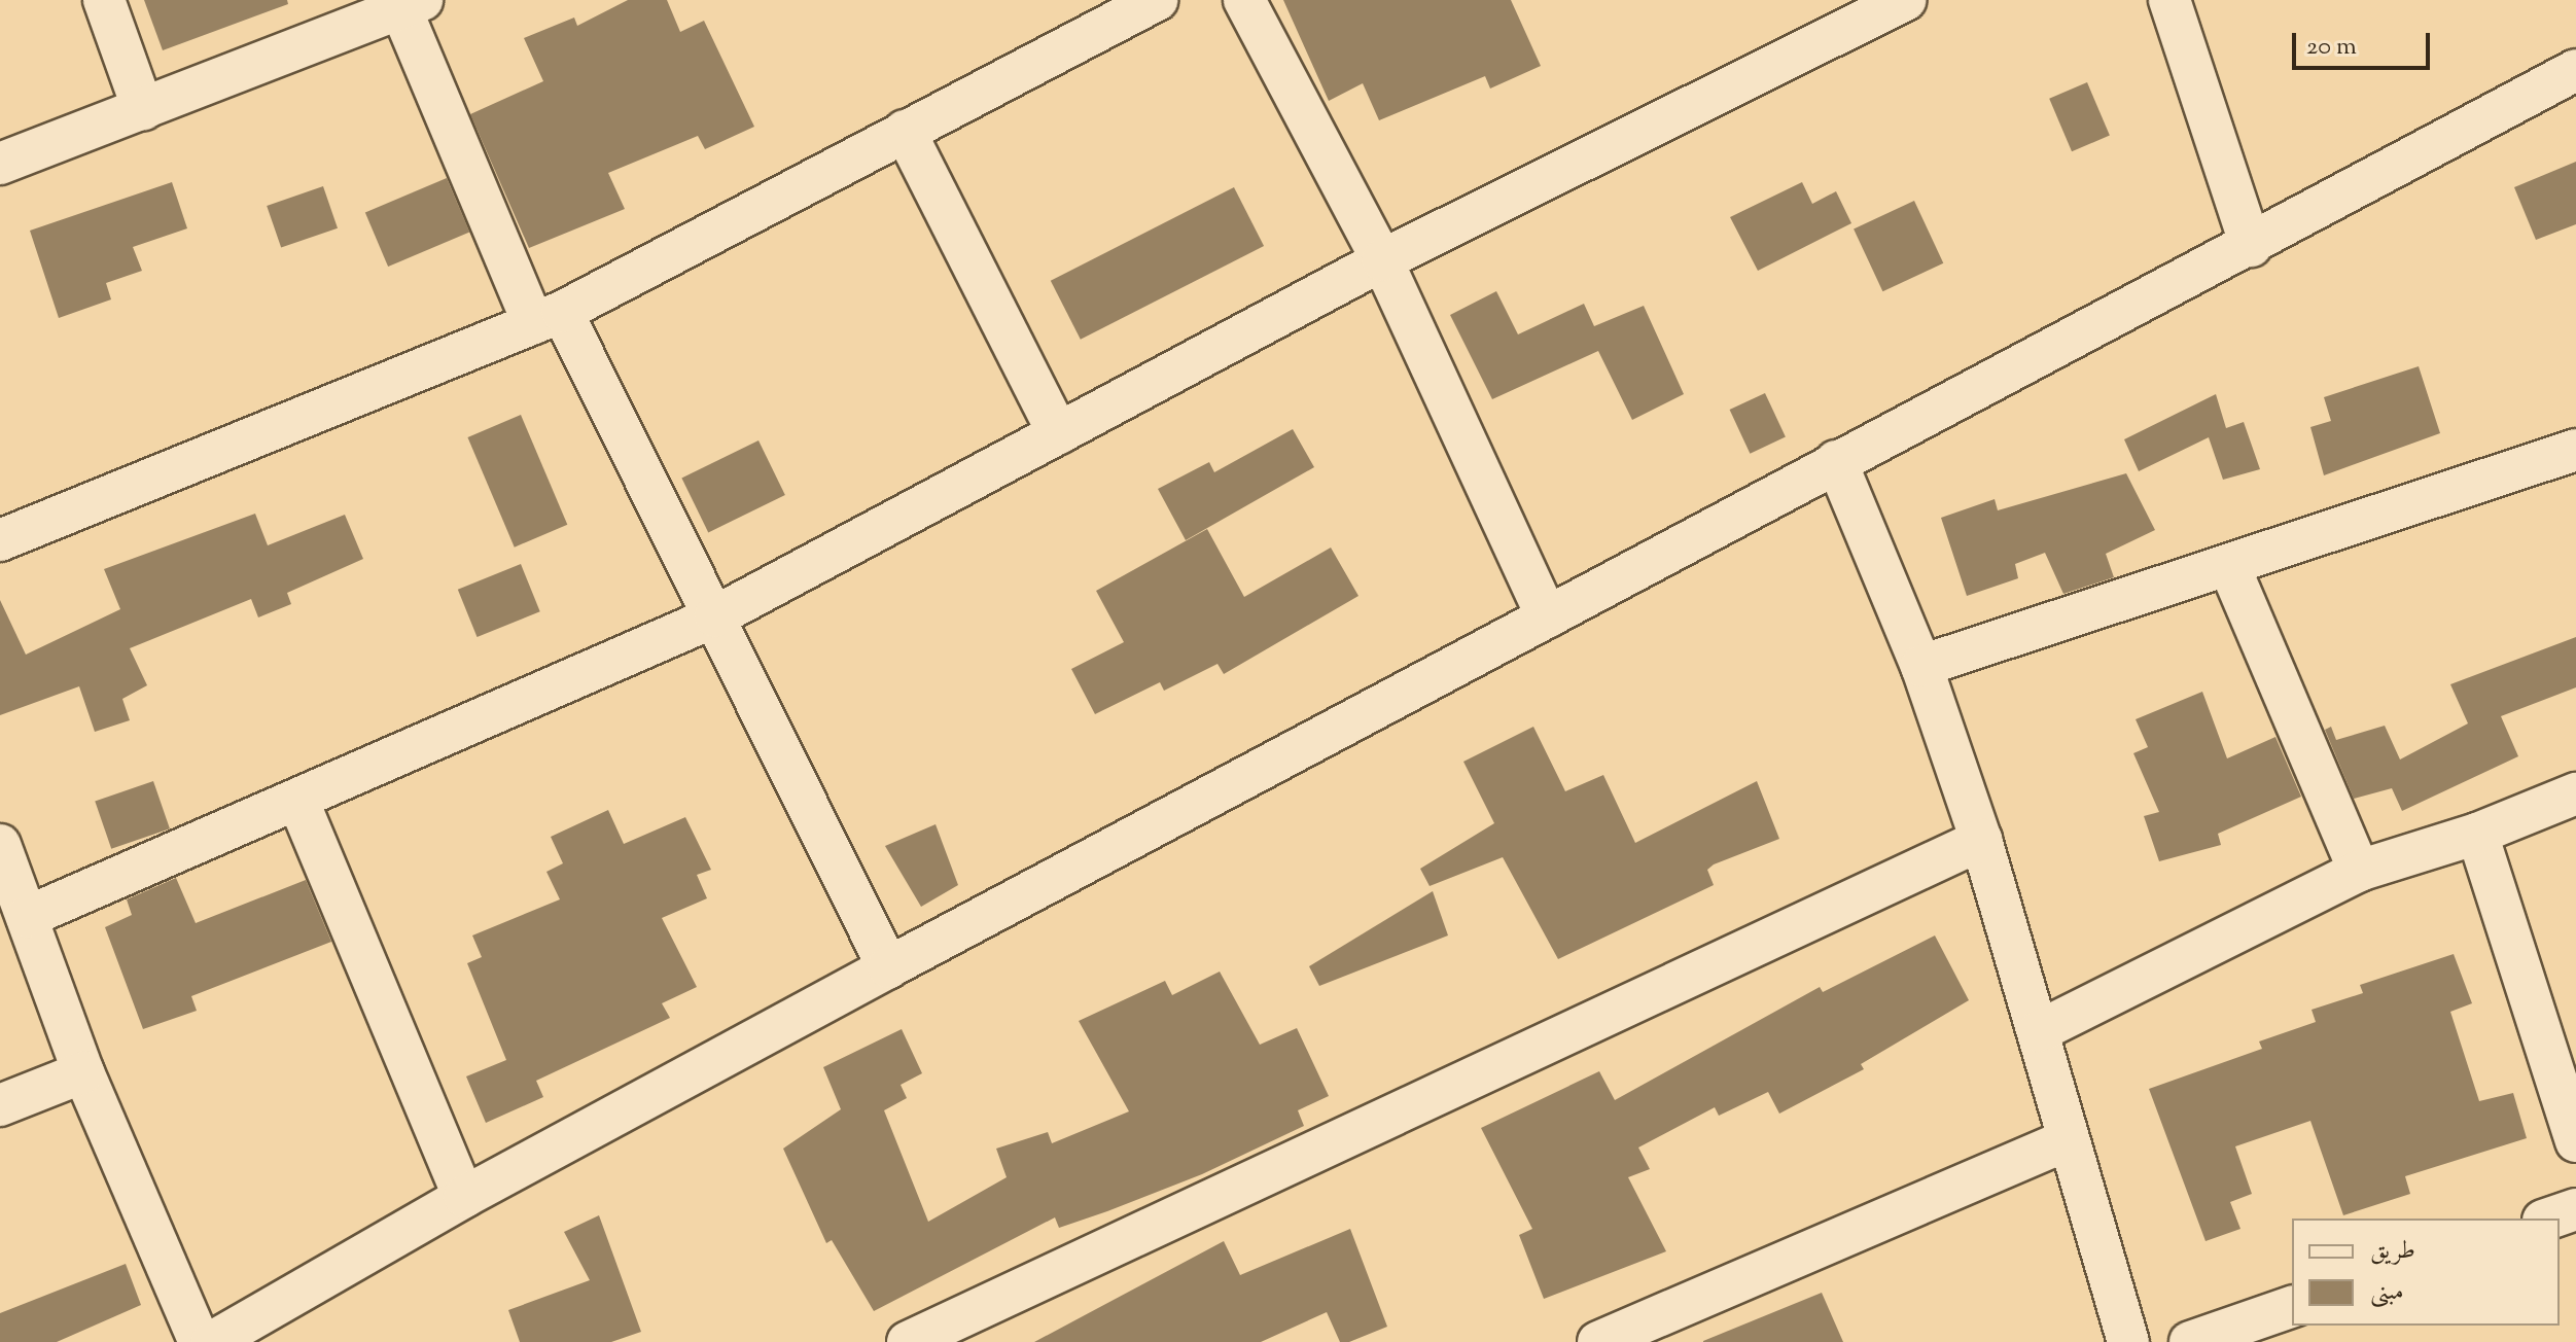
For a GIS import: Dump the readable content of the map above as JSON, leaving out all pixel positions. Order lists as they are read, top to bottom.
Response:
{
  "legend": ["طريق", "مبنى"],
  "scale_bar": "20 m"
}
